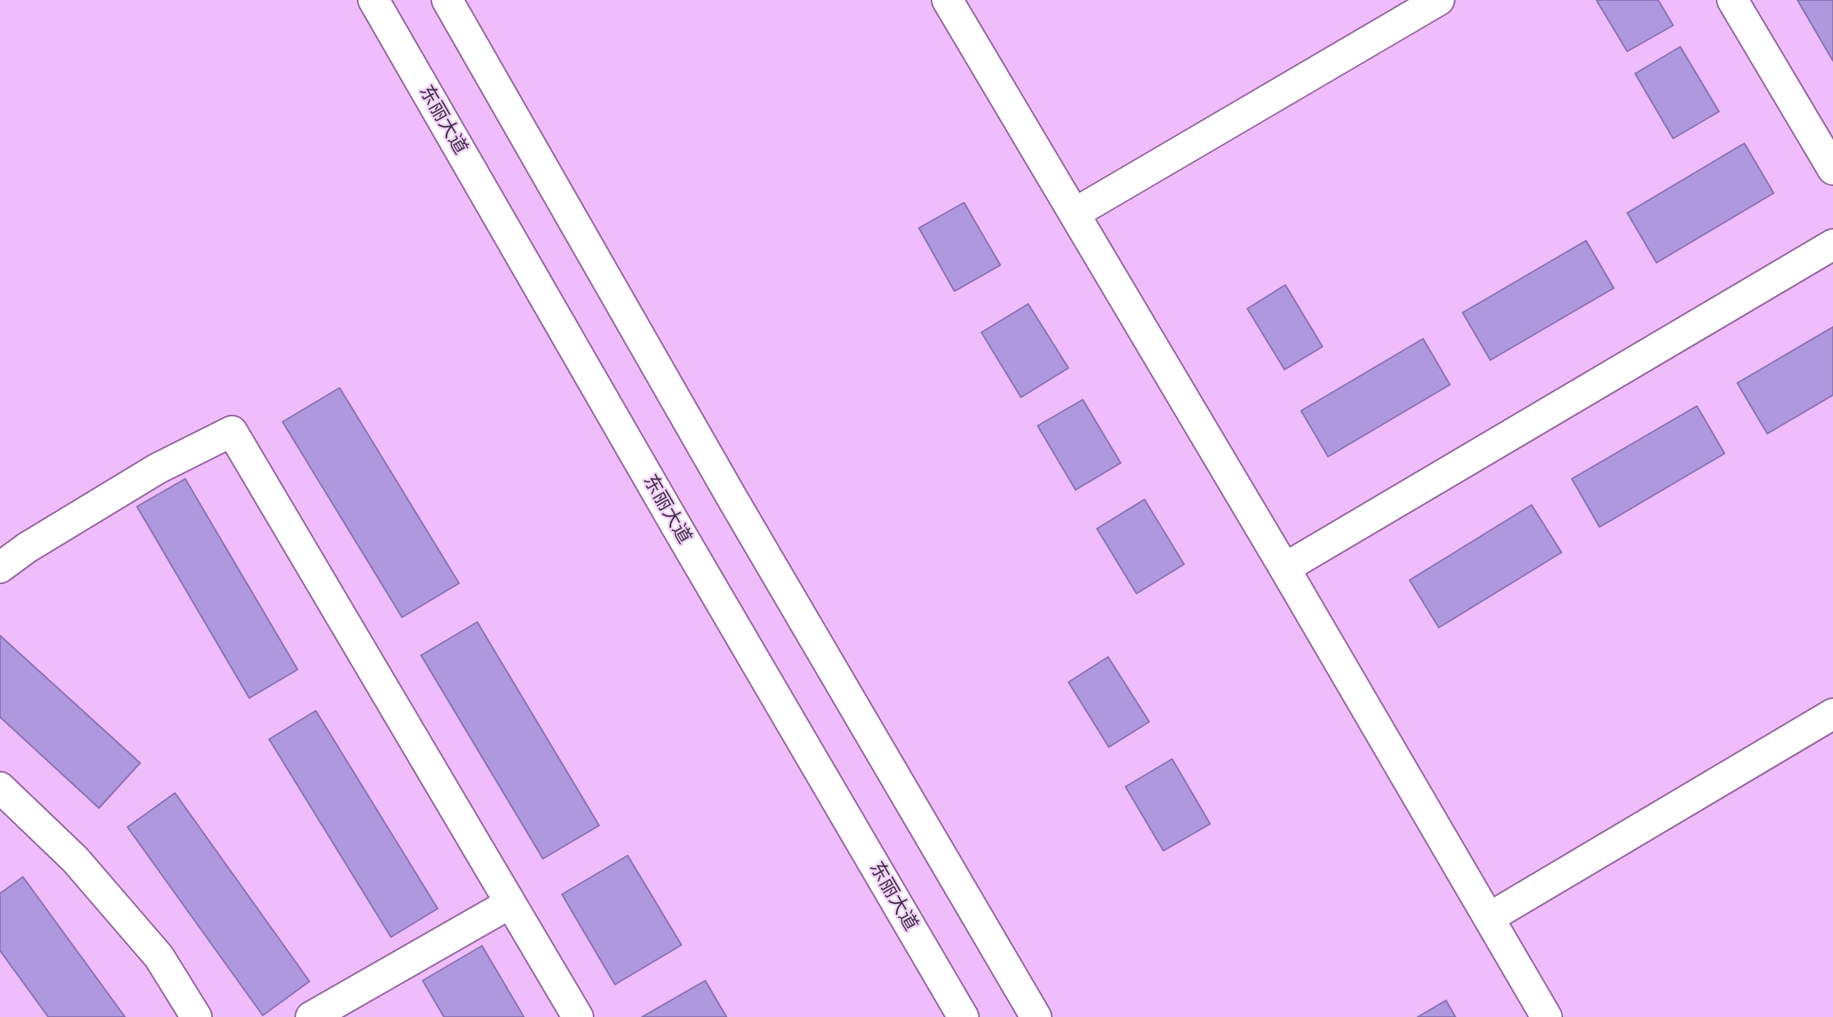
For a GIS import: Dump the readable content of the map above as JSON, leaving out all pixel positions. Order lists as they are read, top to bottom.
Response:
{
  "streets": {
    "main road": ["东丽大道"]
  }
}
